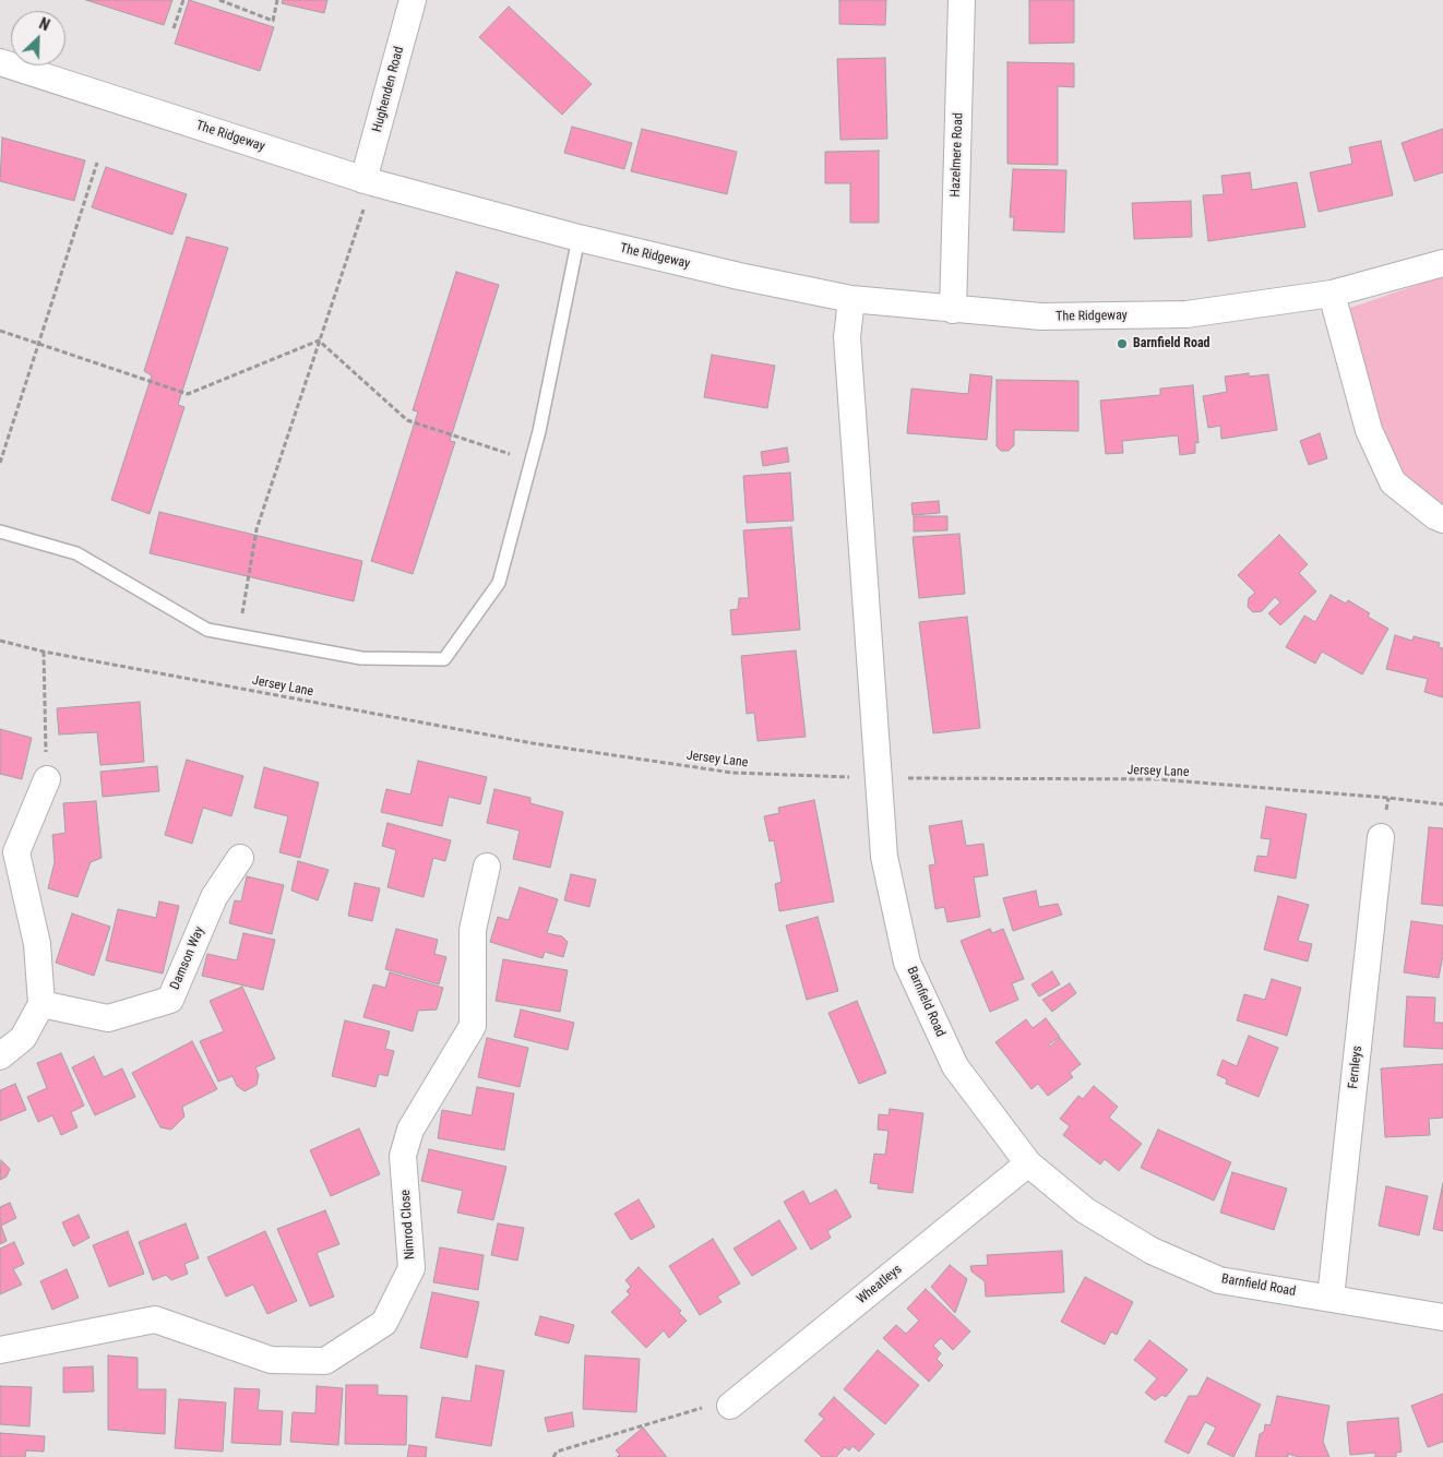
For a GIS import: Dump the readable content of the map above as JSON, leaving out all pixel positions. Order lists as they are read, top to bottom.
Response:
{
  "streets": {
    "street": [
      "Hughenden Road",
      "The Ridgeway",
      "Hazelmere Road",
      "Damson Way",
      "Barnfield Road",
      "Fernleys",
      "Nimrod Close",
      "Wheatleys"
    ],
    "path": ["Jersey Lane"]
  },
  "crossings": [
    ["Hughenden Road", "The Ridgeway"],
    ["The Ridgeway", "Hazelmere Road"],
    ["The Ridgeway", "Barnfield Road"],
    ["Jersey Lane", "Barnfield Road"],
    ["Barnfield Road", "Fernleys"],
    ["Barnfield Road", "Wheatleys"]
  ],
  "places": ["Barnfield Road"],
  "north": "top right"
}
